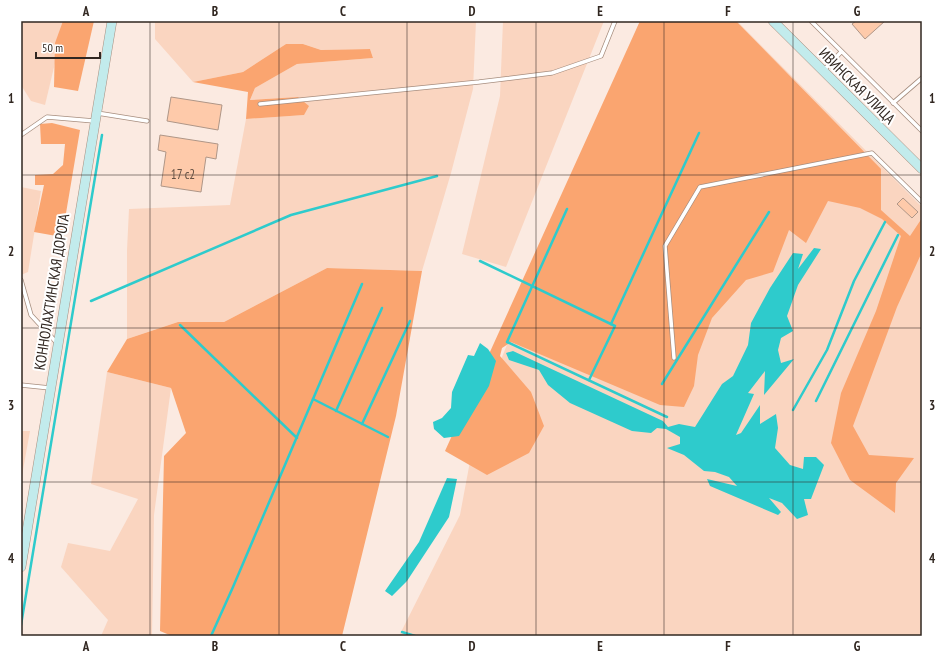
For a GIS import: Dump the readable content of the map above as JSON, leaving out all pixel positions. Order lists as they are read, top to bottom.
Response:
{
  "streets": {
    "main road": ["ИВИНСКАЯ УЛИЦА", "КОННОЛАХТИНСКАЯ ДОРОГА"]
  },
  "house_numbers": ["17 с2"],
  "scale_bar": "50 m",
  "grid": {
    "columns": [
      "A",
      "B",
      "C",
      "D",
      "E",
      "F",
      "G"
    ],
    "rows": [
      "1",
      "2",
      "3",
      "4"
    ]
  }
}
